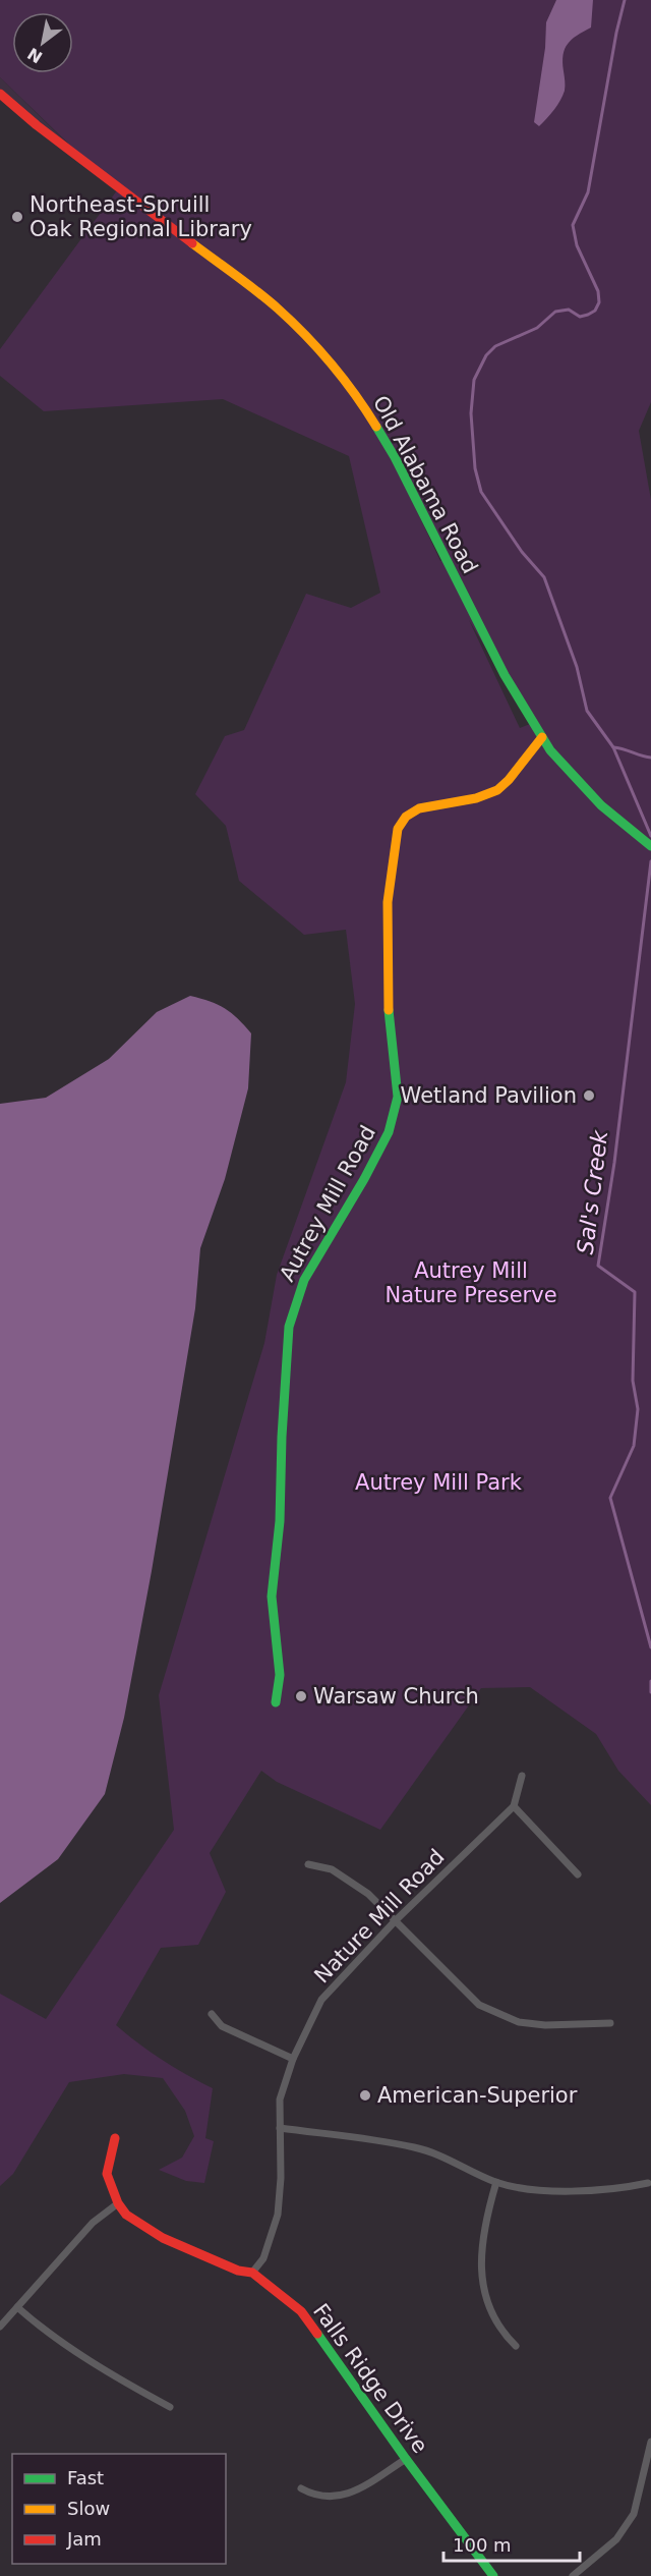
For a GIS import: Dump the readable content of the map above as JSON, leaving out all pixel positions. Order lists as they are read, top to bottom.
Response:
{
  "streets": {
    "street": [
      "Old Alabama Road",
      "Autrey Mill Road",
      "Nature Mill Road",
      "Falls Ridge Drive"
    ]
  },
  "crossings": [
    ["Old Alabama Road", "Autrey Mill Road"],
    ["Nature Mill Road", "Falls Ridge Drive"]
  ],
  "water": ["Sal's Creek"],
  "parks": ["Autrey Mill Nature Preserve", "Autrey Mill Park"],
  "places": [
    "Northeast-Spruill Oak Regional Library",
    "Wetland Pavilion",
    "Warsaw Church",
    "American-Superior"
  ],
  "legend": ["Fast", "Slow", "Jam"],
  "scale_bar": "100 m",
  "north": "bottom left"
}
